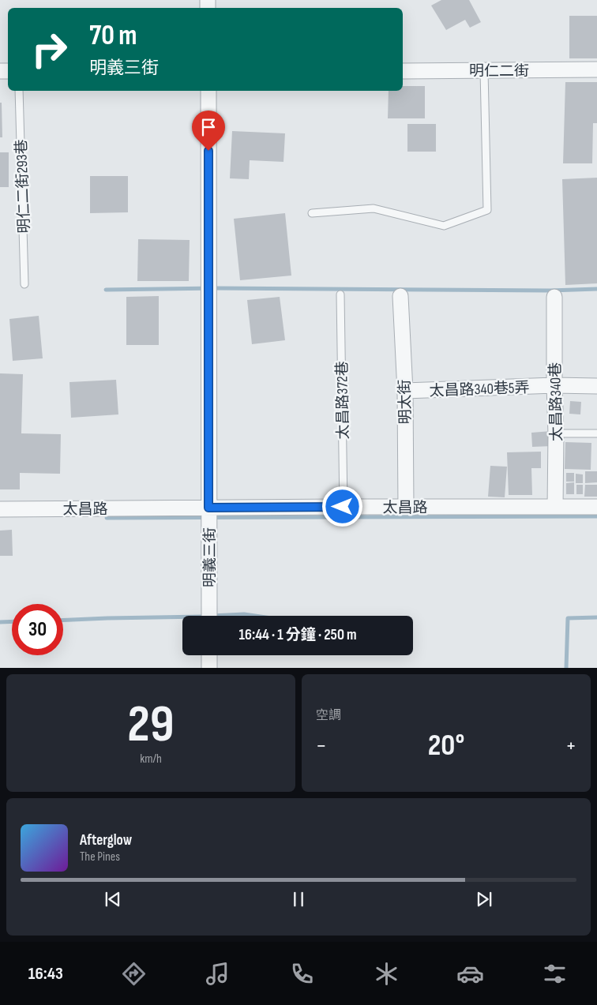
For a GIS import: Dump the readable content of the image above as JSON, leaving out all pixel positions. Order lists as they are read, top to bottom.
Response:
{
  "streets": {
    "street": [
      "明仁二街",
      "太昌路340巷5弄",
      "明太街",
      "太昌路340巷",
      "太昌路",
      "明義三街"
    ],
    "lane": ["明仁二街293巷", "太昌路372巷"]
  },
  "crossings": [
    ["太昌路340巷5弄", "明太街"],
    ["太昌路340巷5弄", "太昌路340巷"],
    ["太昌路372巷", "太昌路"],
    ["明太街", "太昌路"],
    ["太昌路340巷", "太昌路"],
    ["太昌路", "明義三街"]
  ],
  "page": {
    "turn": ["70 m", "明義三街"],
    "limit": "30",
    "trip": "16:44 · 1 分鐘 · 250 m",
    "tile": [
      ["29", "km/h"],
      "空調"
    ],
    "heat": ["−", "20°", "+"],
    "song": ["Afterglow", "The Pines"],
    "tabs": "16:43"
  }
}
